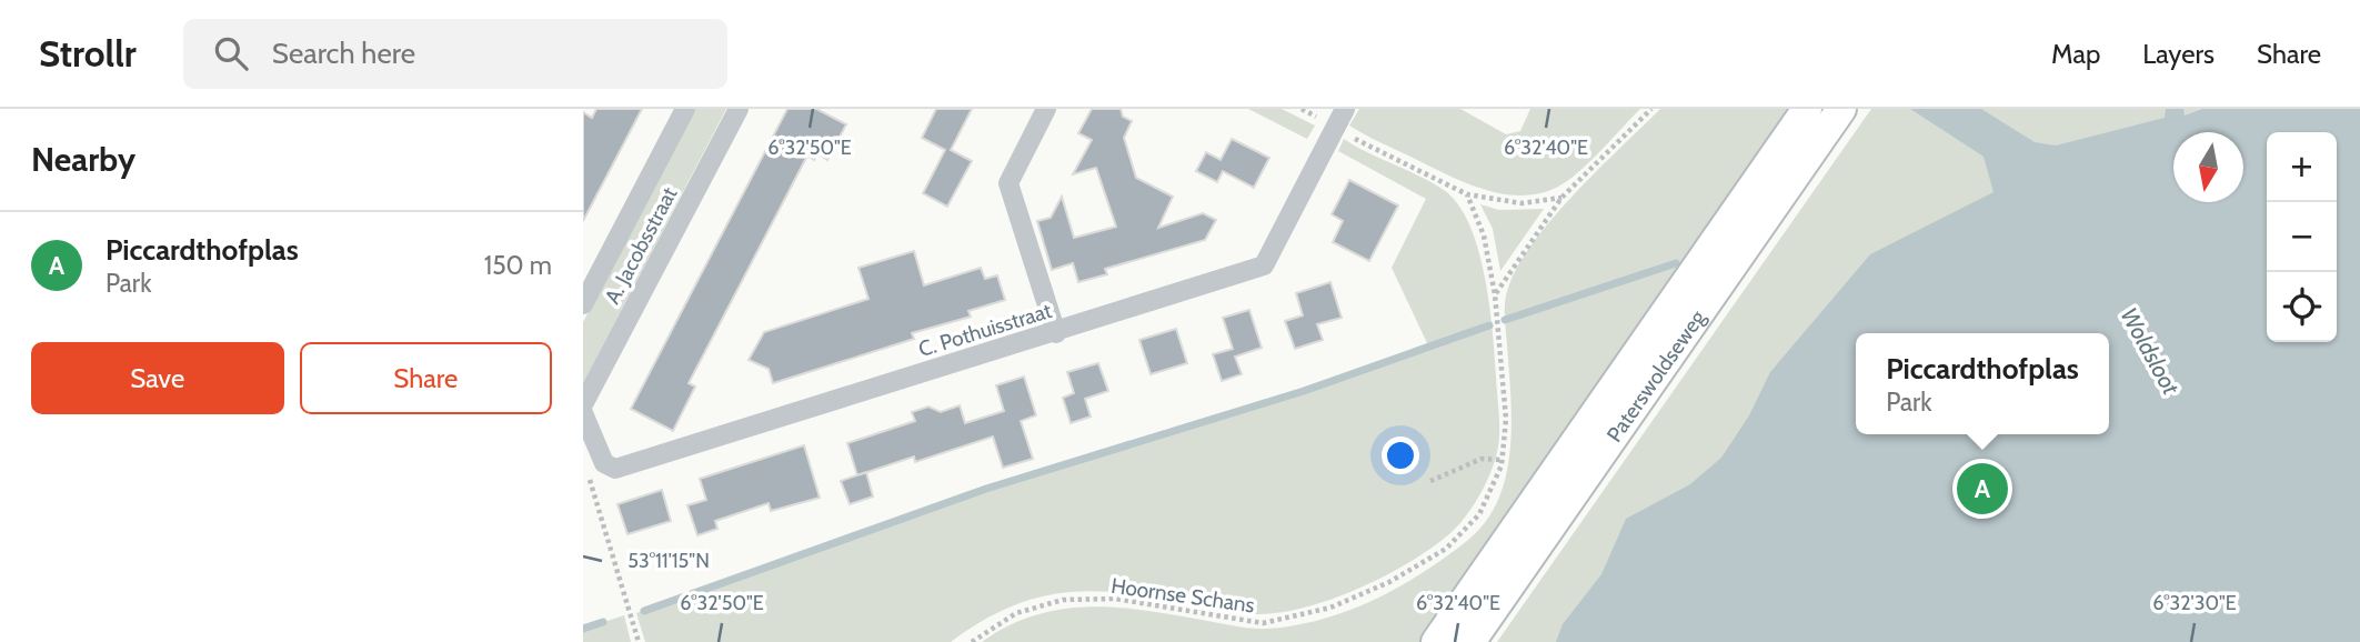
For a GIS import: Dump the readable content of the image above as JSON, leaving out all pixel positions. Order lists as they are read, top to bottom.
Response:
{
  "streets": {
    "main road": ["Paterswoldseweg"],
    "street": ["A. Jacobsstraat", "C. Pothuisstraat"],
    "path": ["Hoornse Schans"]
  },
  "water": ["Woldsloot"],
  "north": "bottom",
  "page": {
    "header": "Strollr",
    "search": "Search here",
    "nav": ["Map", "Layers", "Share"],
    "heading": "Nearby",
    "map_buttons": ["+", "−"],
    "list": [
      {
        "mark": "A",
        "name": "Piccardthofplas",
        "note": "Park",
        "value": "150 m"
      }
    ],
    "buttons": ["Save", "Share"],
    "popup": ["Piccardthofplas", "Park"],
    "pins": "A"
  },
  "coordinates": [
    "6°32'50\"E",
    "6°32'40\"E",
    "53°11'15\"N",
    "6°32'30\"E"
  ]
}
